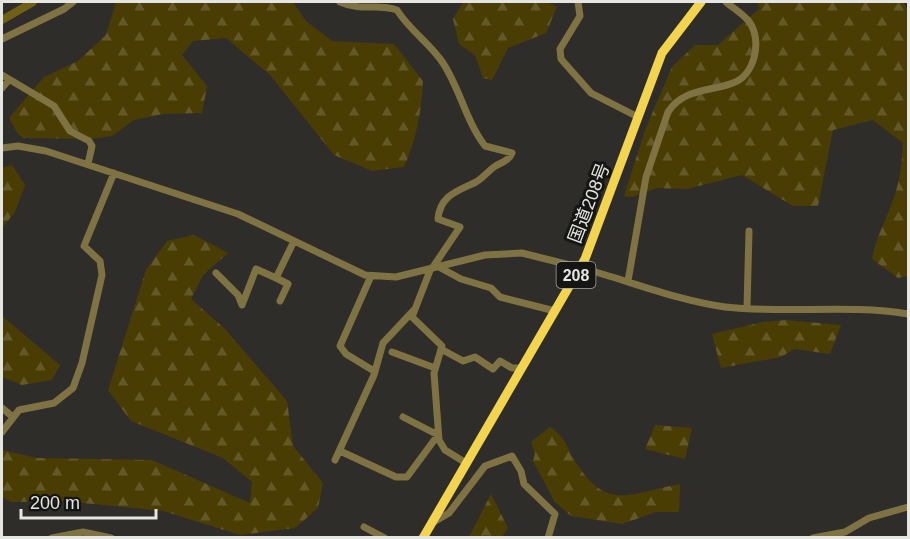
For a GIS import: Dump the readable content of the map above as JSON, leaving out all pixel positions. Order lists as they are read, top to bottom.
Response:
{
  "streets": {
    "highway": ["国道208号", "208"]
  },
  "scale_bar": "200 m"
}
